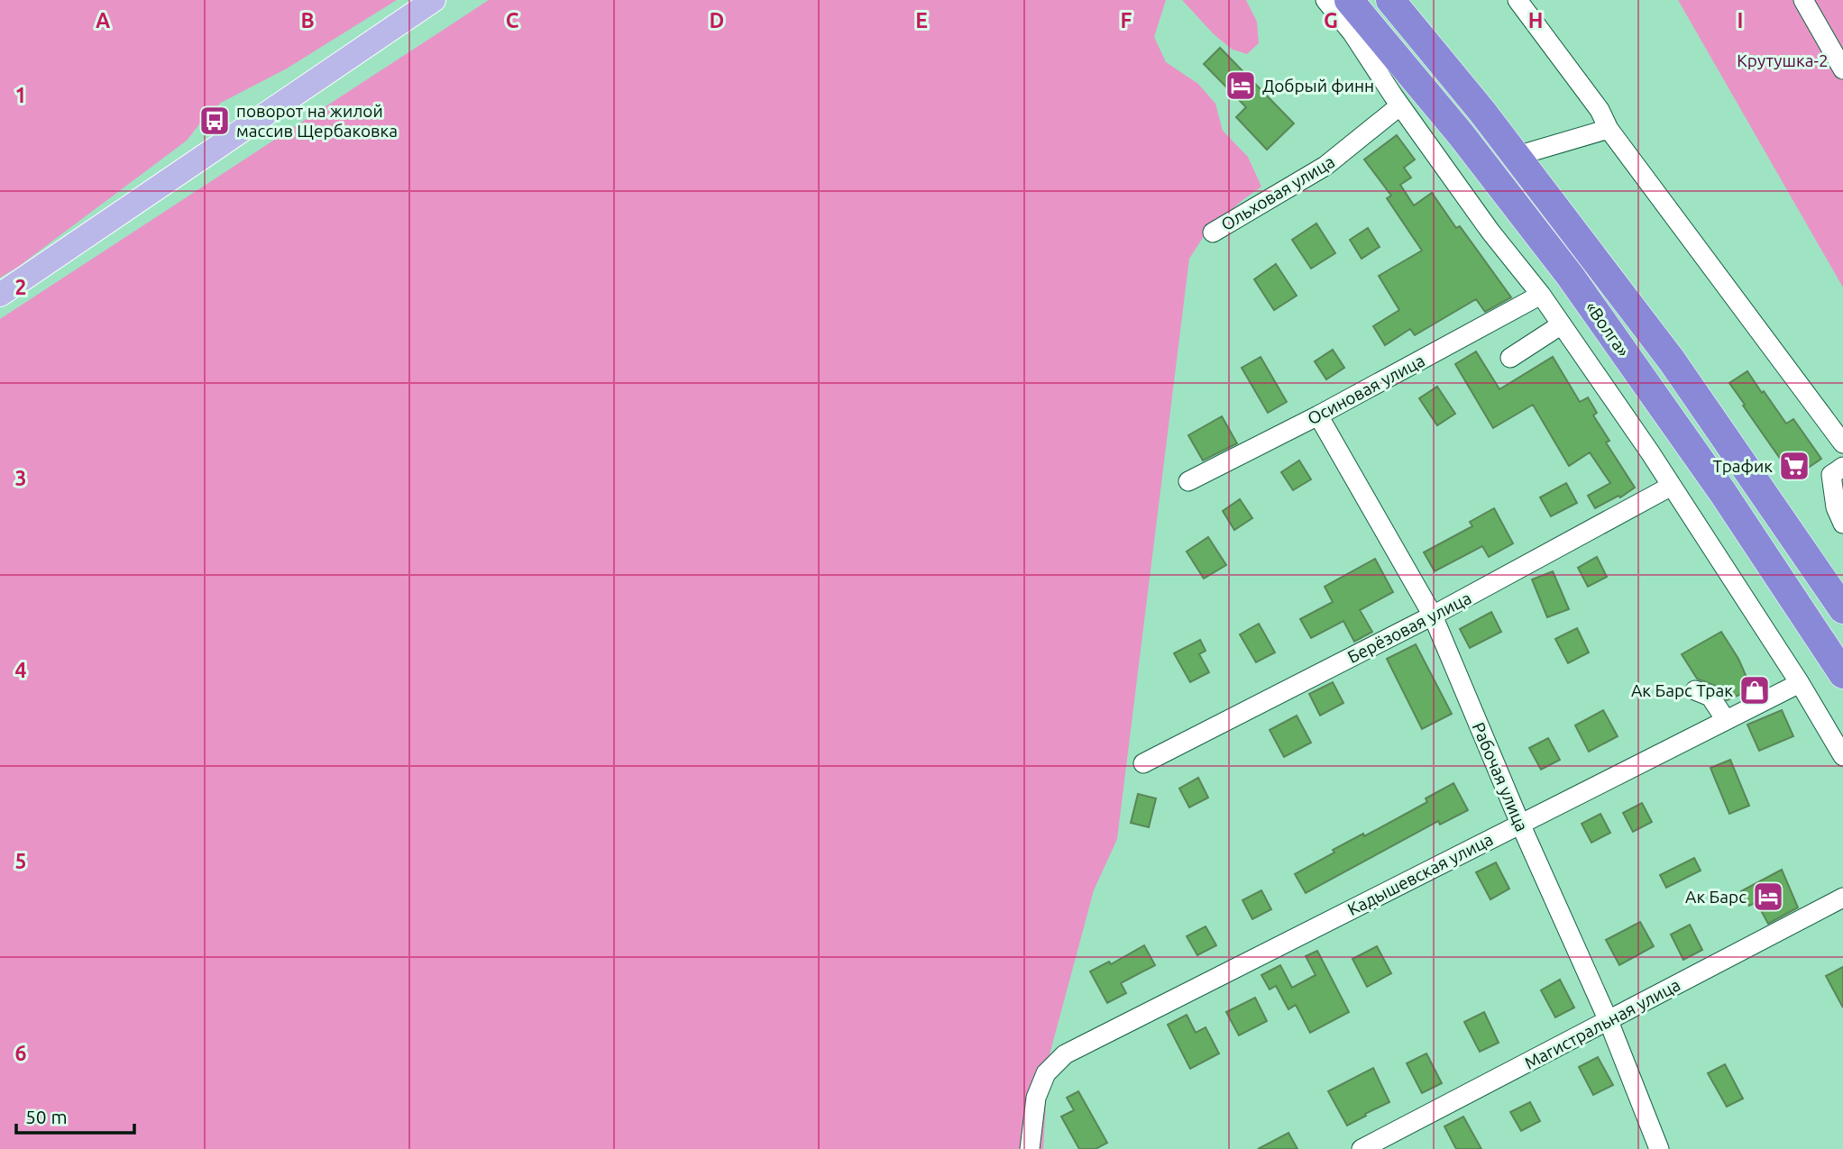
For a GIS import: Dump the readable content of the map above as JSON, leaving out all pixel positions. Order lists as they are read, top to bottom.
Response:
{
  "streets": {
    "highway": ["«Волга»"],
    "street": [
      "Ольховая улица",
      "Осиновая улица",
      "Берёзовая улица",
      "Рабочая улица",
      "Кадышевская улица",
      "Магистральная улица"
    ]
  },
  "crossings": [
    ["Осиновая улица", "Рабочая улица"],
    ["Берёзовая улица", "Рабочая улица"],
    ["Рабочая улица", "Кадышевская улица"],
    ["Рабочая улица", "Магистральная улица"]
  ],
  "parks": ["Крутушка-2"],
  "places": {
    "hotel": ["Добрый финн", "Ак Барс"],
    "bus stop": ["поворот на жилой массив Щербаковка"],
    "supermarket": ["Трафик"],
    "shop": ["Ак Барс Трак"]
  },
  "scale_bar": "50 m",
  "grid": {
    "columns": [
      "A",
      "B",
      "C",
      "D",
      "E",
      "F",
      "G",
      "H",
      "I"
    ],
    "rows": [
      "1",
      "2",
      "3",
      "4",
      "5",
      "6"
    ]
  }
}
